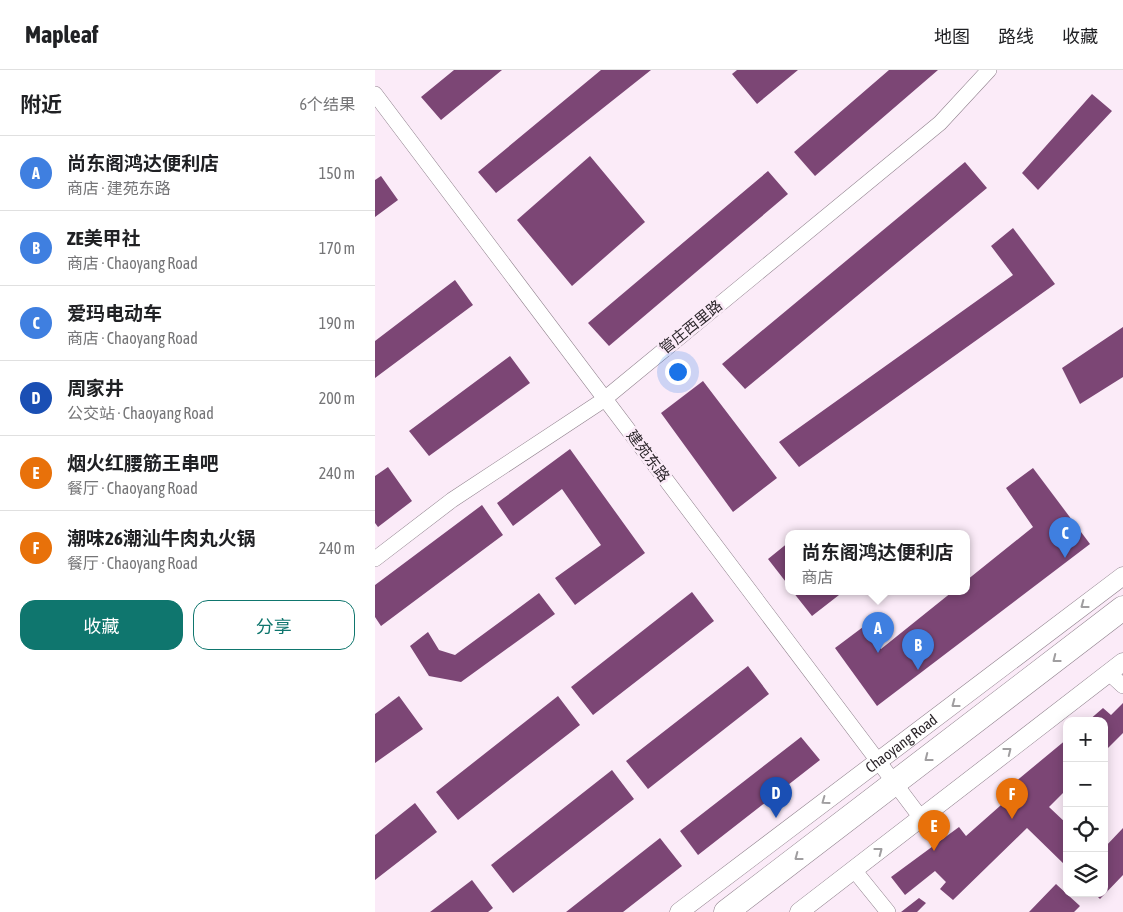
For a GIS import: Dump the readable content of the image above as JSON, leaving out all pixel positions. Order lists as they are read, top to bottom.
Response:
{
  "streets": {
    "highway": ["Chaoyang Road"],
    "street": ["管庄西里路", "建苑东路"]
  },
  "crossings": [
    ["管庄西里路", "建苑东路"],
    ["建苑东路", "Chaoyang Road"]
  ],
  "page": {
    "header": "Mapleaf",
    "nav": ["地图", "路线", "收藏"],
    "heading": ["附近", "6个结果"],
    "list": [
      {
        "mark": "A",
        "name": "尚东阁鸿达便利店",
        "note": "商店 · 建苑东路",
        "value": "150 m"
      },
      {
        "mark": "B",
        "name": "ZE美甲社",
        "note": "商店 · Chaoyang Road",
        "value": "170 m"
      },
      {
        "mark": "C",
        "name": "爱玛电动车",
        "note": "商店 · Chaoyang Road",
        "value": "190 m"
      },
      {
        "mark": "D",
        "name": "周家井",
        "note": "公交站 · Chaoyang Road",
        "value": "200 m"
      },
      {
        "mark": "E",
        "name": "烟火红腰筋王串吧",
        "note": "餐厅 · Chaoyang Road",
        "value": "240 m"
      },
      {
        "mark": "F",
        "name": "潮味26潮汕牛肉丸火锅",
        "note": "餐厅 · Chaoyang Road",
        "value": "240 m"
      }
    ],
    "pins": [
      "C",
      "A",
      "B",
      "D",
      "F",
      "E"
    ],
    "popup": ["尚东阁鸿达便利店", "商店"],
    "buttons": ["收藏", "分享"],
    "map_buttons": ["+", "−"]
  }
}
